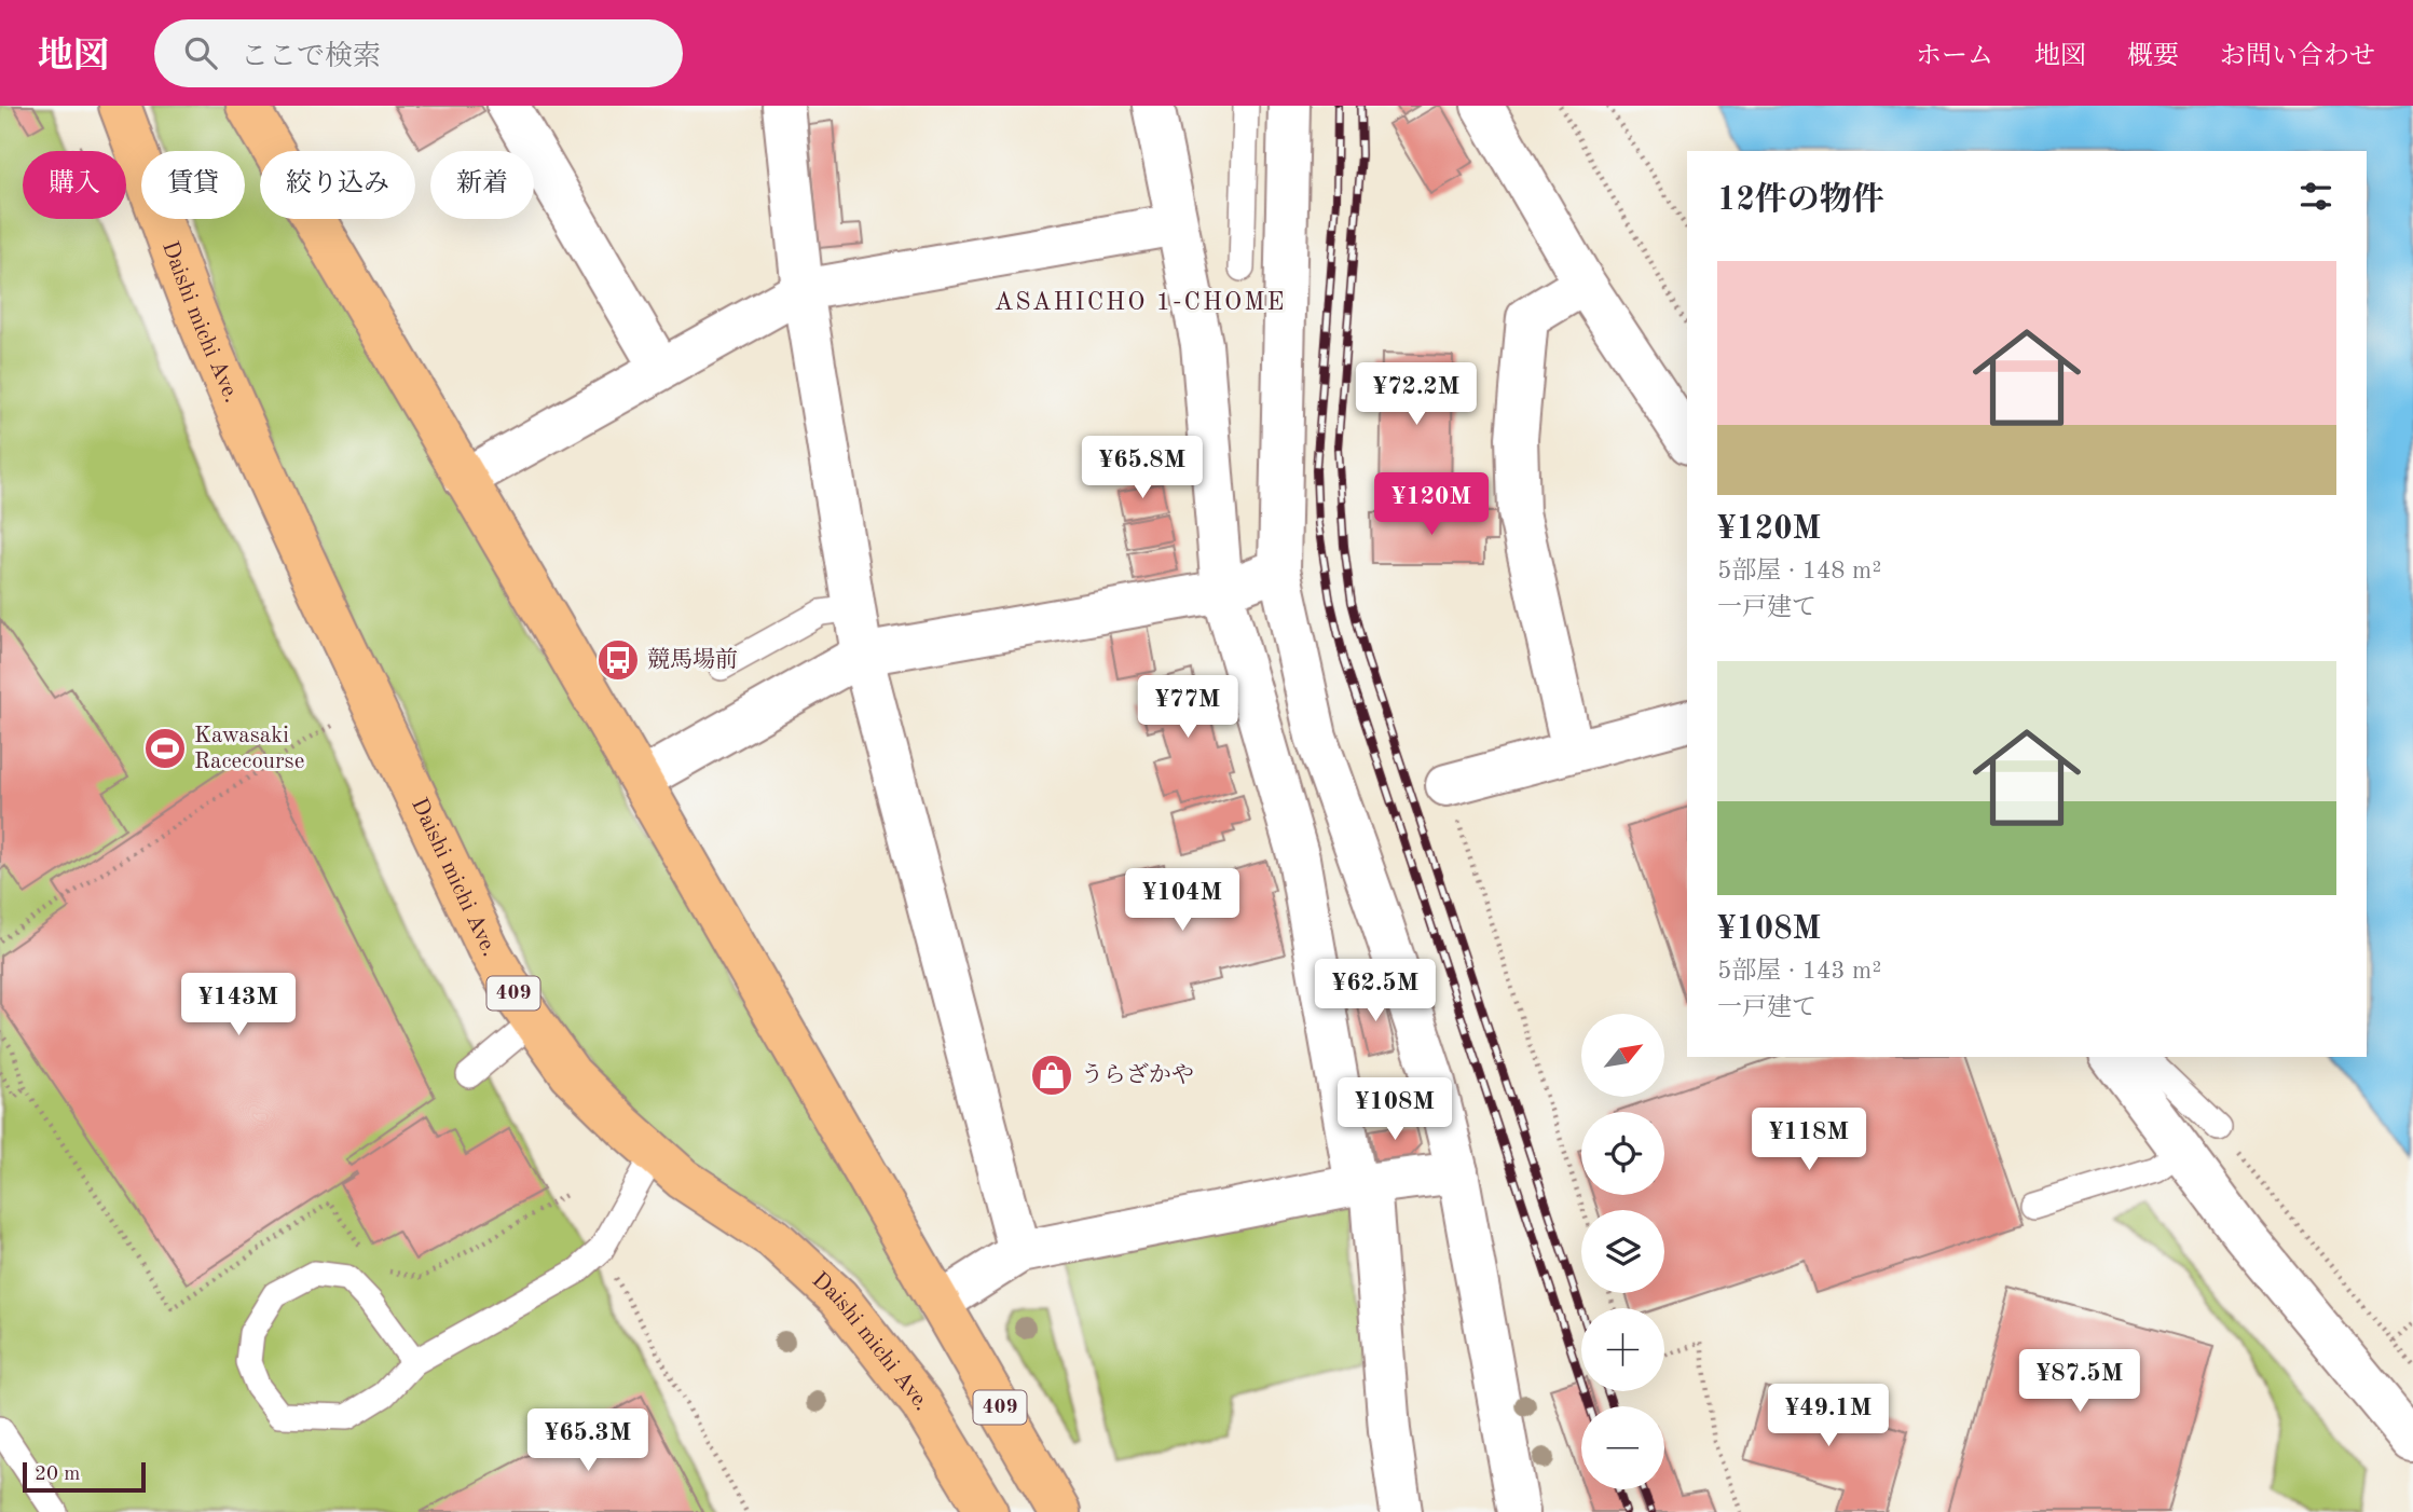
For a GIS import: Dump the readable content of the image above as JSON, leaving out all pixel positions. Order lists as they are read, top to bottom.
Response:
{
  "streets": {
    "highway": ["Daishi michi Ave.", "409"]
  },
  "districts": ["ASAHICHO 1-CHOME"],
  "places": {
    "bus stop": ["競馬場前"],
    "sports": ["Kawasaki Racecourse"],
    "shop": ["うらざかや"]
  },
  "scale_bar": "20 m",
  "north": "top right",
  "page": {
    "header": "地図",
    "search": "ここで検索",
    "nav": [
      "ホーム",
      "地図",
      "概要",
      "お問い合わせ"
    ],
    "chip": [
      "購入",
      "賃貸",
      "絞り込み",
      "新着"
    ],
    "heading": "12件の物件",
    "list": [
      {
        "name": "¥120M",
        "note": "5部屋 · 148 m² · 一戸建て"
      },
      {
        "name": "¥108M",
        "note": "5部屋 · 143 m² · 一戸建て"
      }
    ],
    "price": [
      "¥72.2M",
      "¥65.8M",
      "¥120M",
      "¥77M",
      "¥104M",
      "¥62.5M",
      "¥143M",
      "¥108M",
      "¥118M",
      "¥87.5M",
      "¥49.1M",
      "¥65.3M"
    ],
    "map_buttons": ["+", "−"],
    "scale": "20 m"
  }
}
